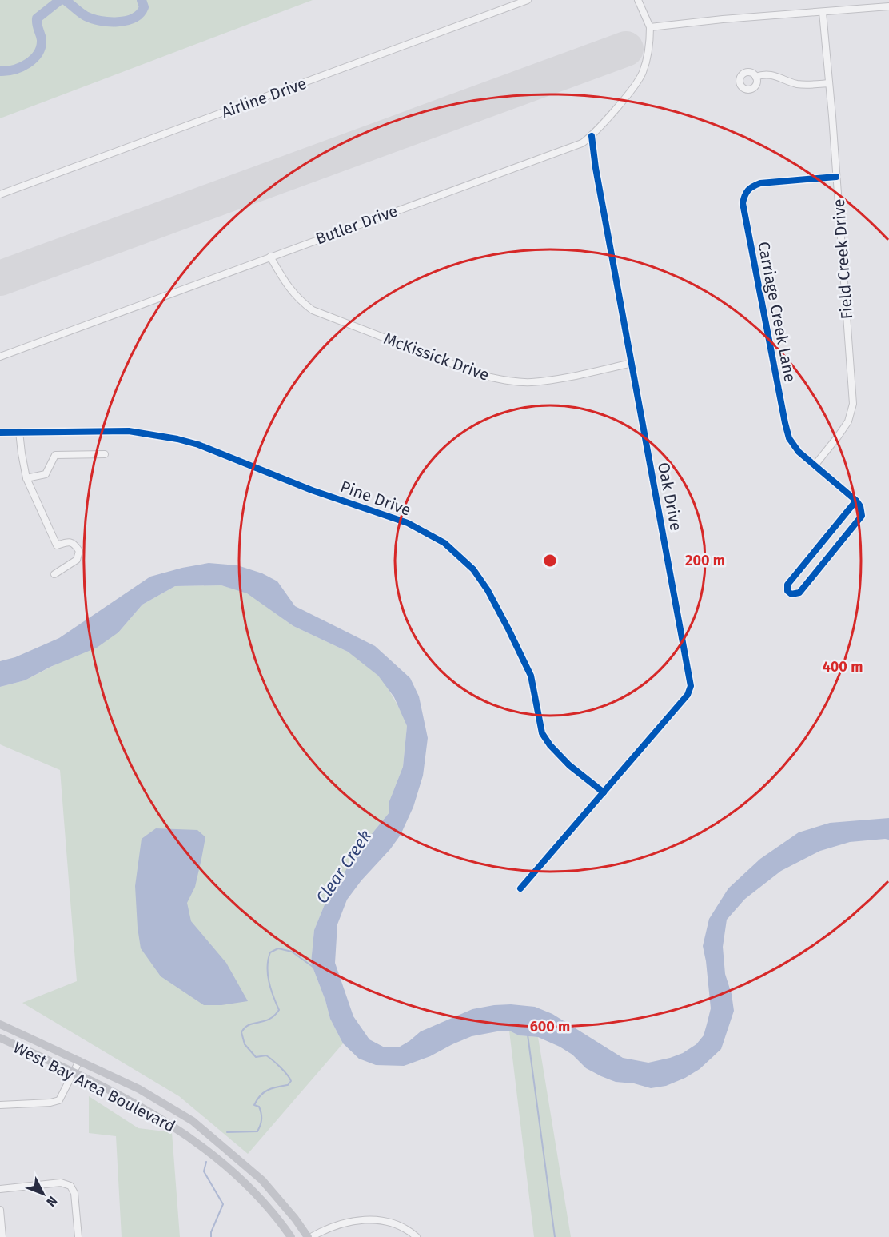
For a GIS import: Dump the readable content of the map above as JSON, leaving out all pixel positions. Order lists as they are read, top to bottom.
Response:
{
  "streets": {
    "main road": ["West Bay Area Boulevard"],
    "street": [
      "Airline Drive",
      "Butler Drive",
      "Field Creek Drive",
      "Carriage Creek Lane",
      "McKissick Drive",
      "Oak Drive",
      "Pine Drive"
    ]
  },
  "crossings": [
    ["Butler Drive", "McKissick Drive"],
    ["Butler Drive", "Oak Drive"],
    ["Field Creek Drive", "Carriage Creek Lane"],
    ["McKissick Drive", "Oak Drive"],
    ["Oak Drive", "Pine Drive"]
  ],
  "water": ["Clear Creek"],
  "north": "bottom right",
  "rings": ["200 m", "400 m", "600 m"]
}
